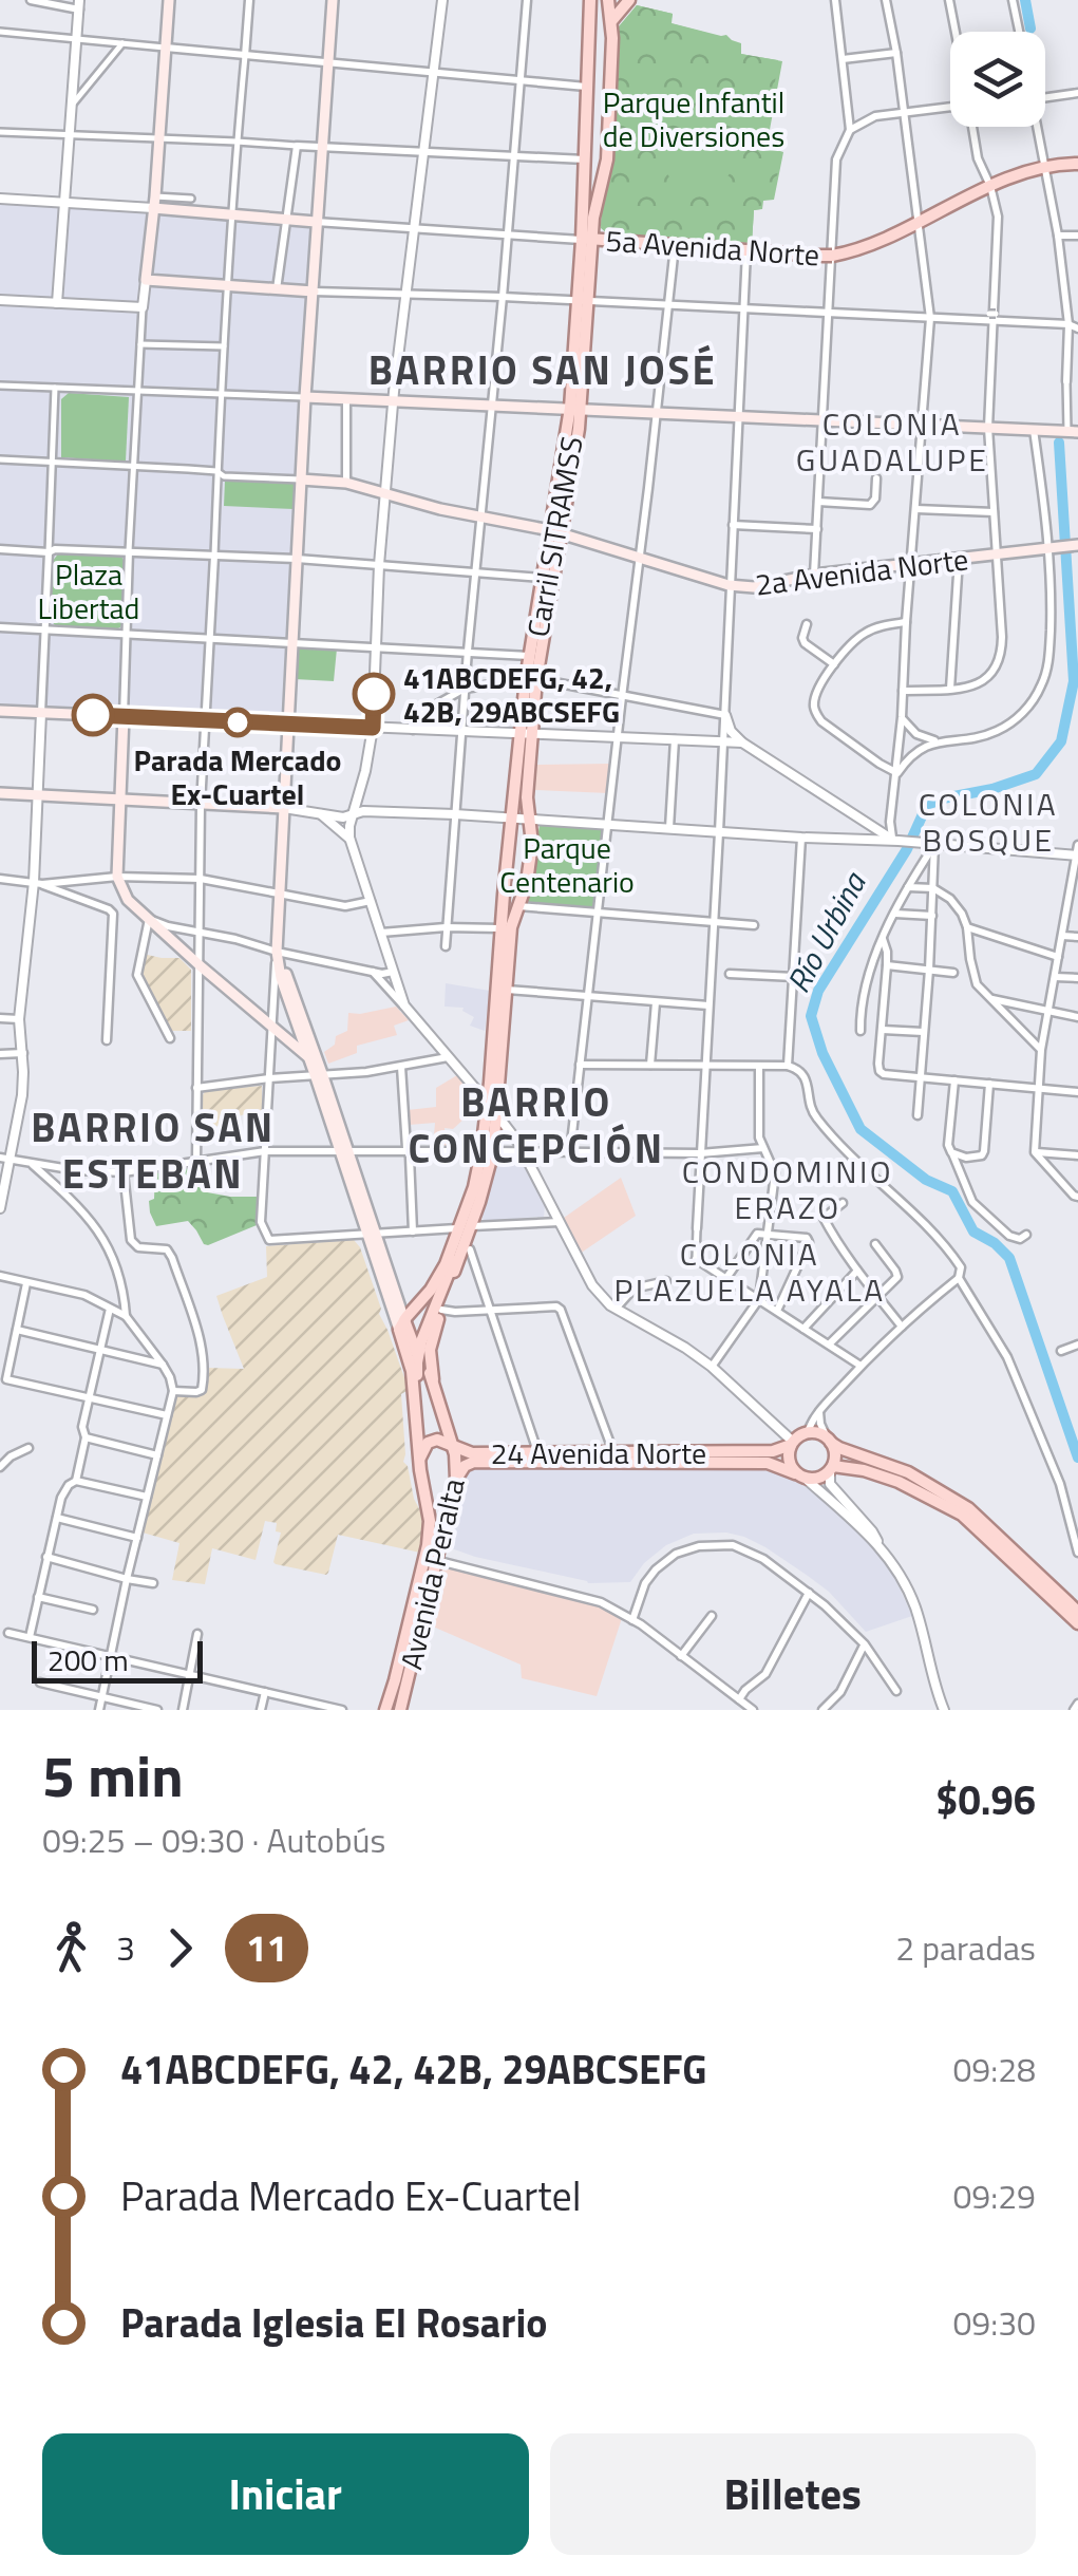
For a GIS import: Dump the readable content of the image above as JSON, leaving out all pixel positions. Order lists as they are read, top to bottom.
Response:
{
  "streets": {
    "main road": [
      "5a Avenida Norte",
      "Carril SITRAMSS",
      "2a Avenida Norte",
      "24 Avenida Norte",
      "Avenida Peralta"
    ]
  },
  "crossings": [
    ["5a Avenida Norte", "Carril SITRAMSS"],
    ["Carril SITRAMSS", "2a Avenida Norte"],
    ["Carril SITRAMSS", "24 Avenida Norte"],
    ["Carril SITRAMSS", "Avenida Peralta"],
    ["24 Avenida Norte", "Avenida Peralta"]
  ],
  "districts": [
    "BARRIO SAN JOSÉ",
    "COLONIA GUADALUPE",
    "COLONIA BOSQUE",
    "BARRIO CONCEPCIÓN",
    "BARRIO SAN ESTEBAN",
    "CONDOMINIO ERAZO",
    "COLONIA PLAZUELA AYALA"
  ],
  "water": ["Río Urbina"],
  "parks": ["Parque Infantil de Diversiones", "Plaza Libertad", "Parque Centenario"],
  "places": ["41ABCDEFG, 42, 42B, 29ABCSEFG", "Parada Mercado Ex-Cuartel"],
  "lines": ["bus line 11"],
  "scale_bar": "200 m",
  "page": {
    "scale": "200 m",
    "heading": ["5 min", "09:25 – 09:30 · Autobús", "$0.96"],
    "legs": ["3", "11", "2 paradas"],
    "list": [
      {
        "name": "41ABCDEFG, 42, 42B, 29ABCSEFG",
        "value": "09:28"
      },
      {
        "name": "Parada Mercado Ex-Cuartel",
        "value": "09:29"
      },
      {
        "name": "Parada Iglesia El Rosario",
        "value": "09:30"
      }
    ],
    "buttons": ["Iniciar", "Billetes"]
  }
}
